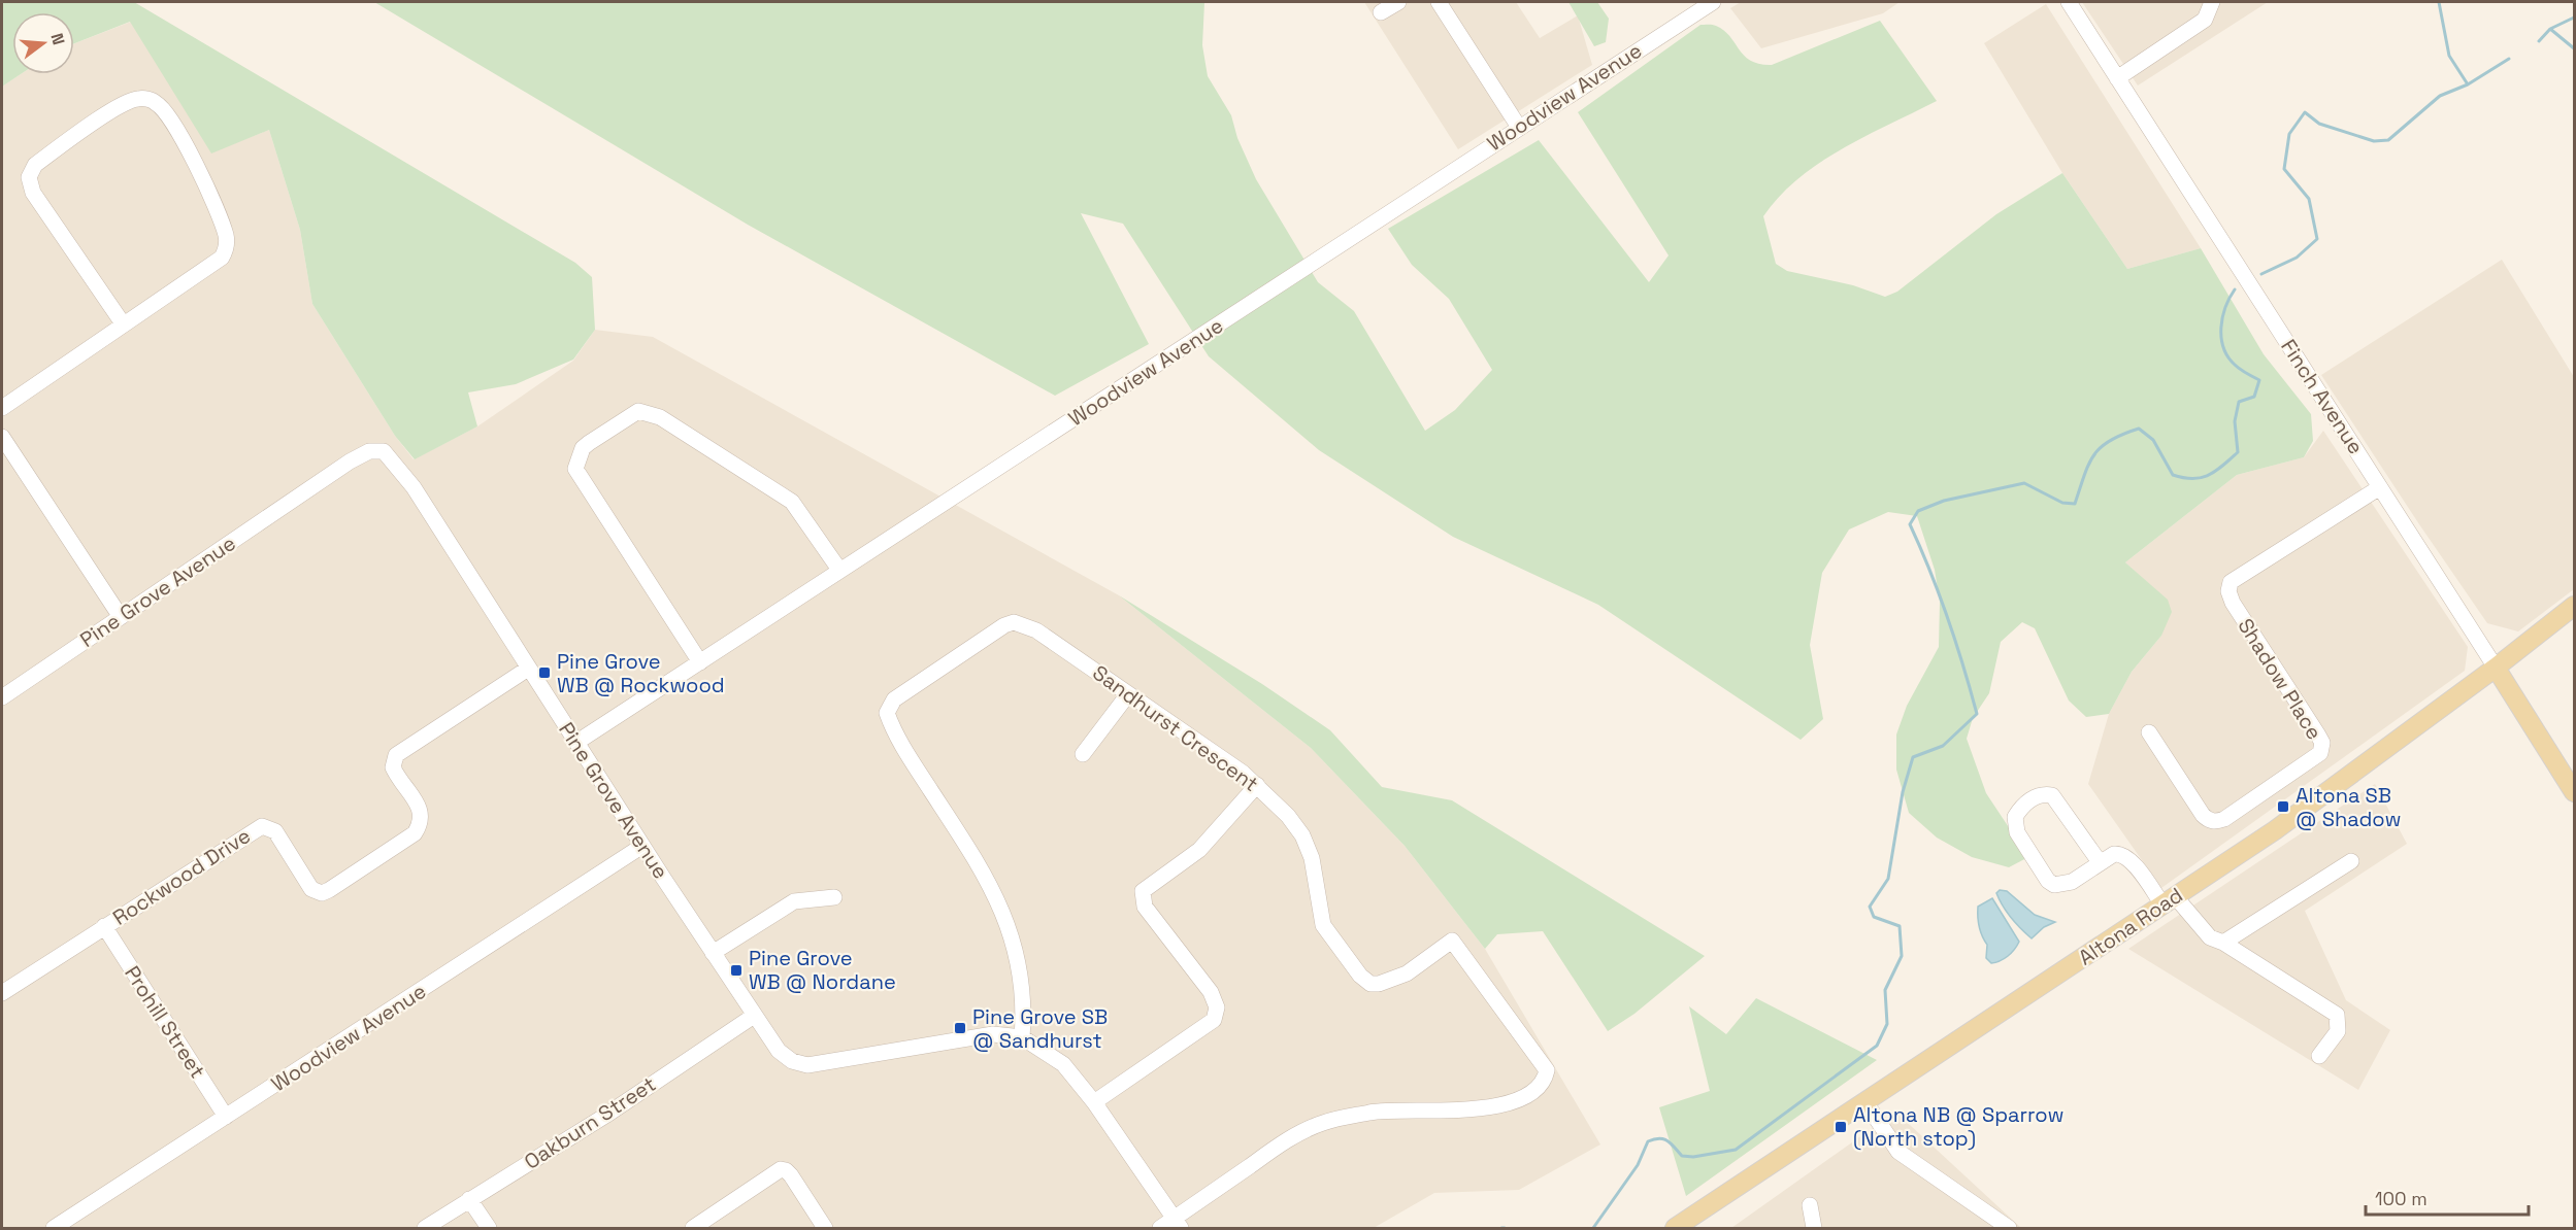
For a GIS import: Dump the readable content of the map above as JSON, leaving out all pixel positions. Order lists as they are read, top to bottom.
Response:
{
  "streets": {
    "main road": ["Finch Avenue", "Altona Road"],
    "street": [
      "Woodview Avenue",
      "Pine Grove Avenue",
      "Shadow Place",
      "Sandhurst Crescent",
      "Rockwood Drive",
      "Prohill Street",
      "Oakburn Street"
    ]
  },
  "crossings": [
    ["Woodview Avenue", "Pine Grove Avenue"],
    ["Woodview Avenue", "Prohill Street"],
    ["Finch Avenue", "Shadow Place"],
    ["Finch Avenue", "Altona Road"],
    ["Pine Grove Avenue", "Sandhurst Crescent"],
    ["Pine Grove Avenue", "Rockwood Drive"],
    ["Pine Grove Avenue", "Oakburn Street"],
    ["Rockwood Drive", "Prohill Street"]
  ],
  "places": {
    "transit": [
      "Pine Grove WB @ Rockwood",
      "Altona SB @ Shadow",
      "Pine Grove WB @ Nordane",
      "Pine Grove SB @ Sandhurst",
      "Altona NB @ Sparrow (North stop)"
    ]
  },
  "scale_bar": "100 m",
  "north": "right"
}
